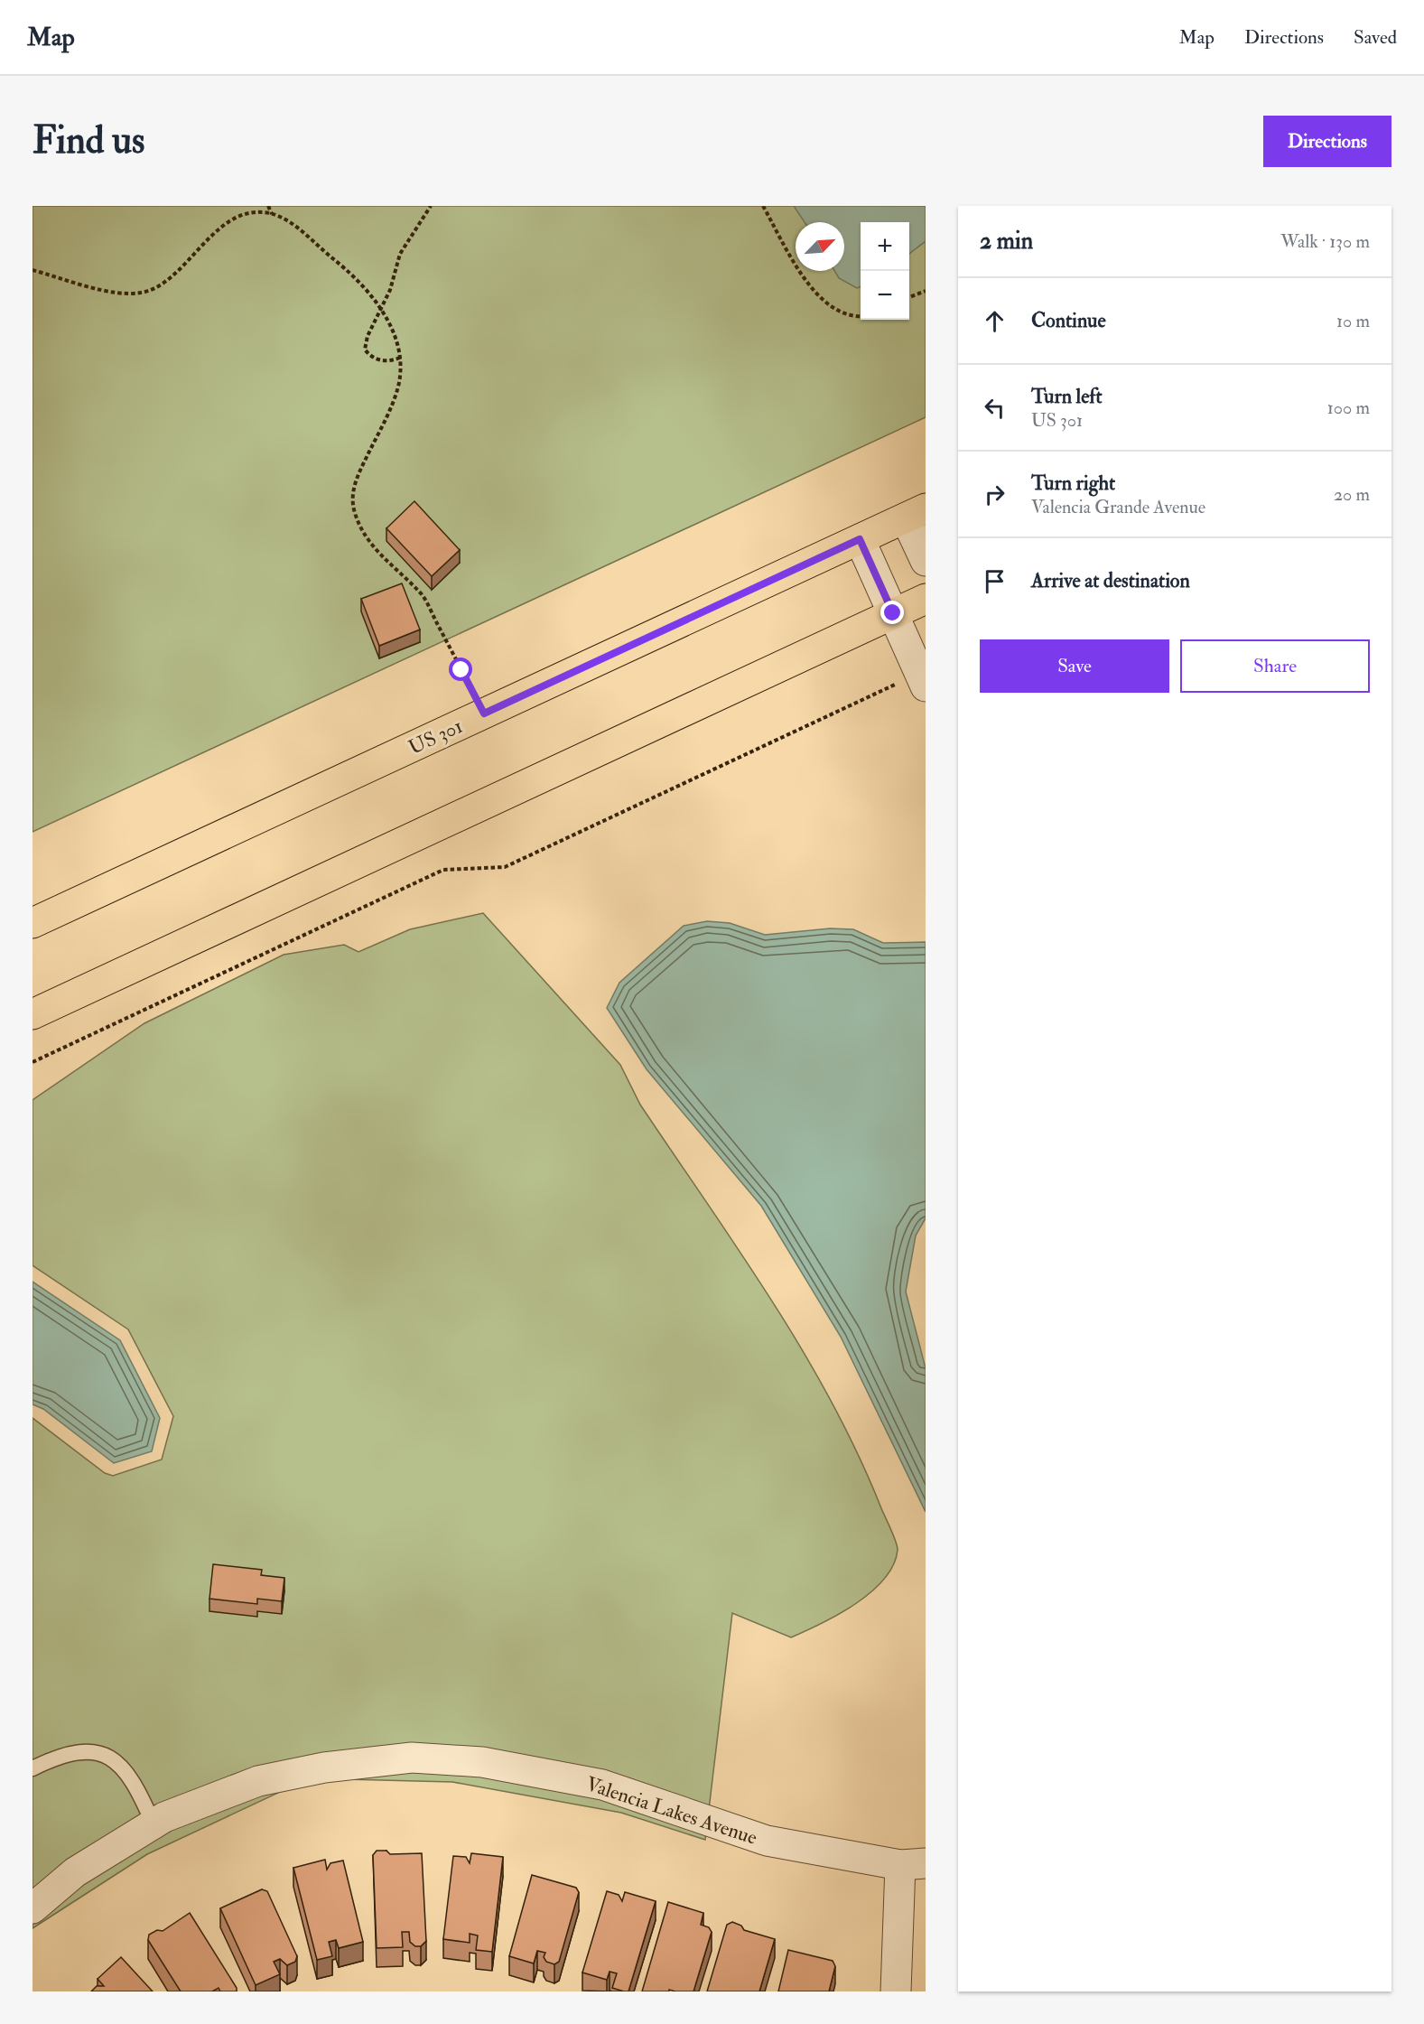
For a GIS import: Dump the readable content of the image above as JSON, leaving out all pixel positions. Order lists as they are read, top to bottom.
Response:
{
  "streets": {
    "main road": ["US 301"],
    "street": ["Valencia Lakes Avenue"]
  },
  "north": "top right",
  "page": {
    "header": "Map",
    "nav": ["Map", "Directions", "Saved"],
    "buttons": [
      "Directions",
      ["Save", "Share"]
    ],
    "title": "Find us",
    "heading": ["2 min", "Walk · 130 m"],
    "map_buttons": ["+", "−"],
    "list": [
      ["Continue", "10 m"],
      ["Turn left", "US 301", "100 m"],
      ["Turn right", "Valencia Grande Avenue", "20 m"],
      "Arrive at destination"
    ]
  }
}
